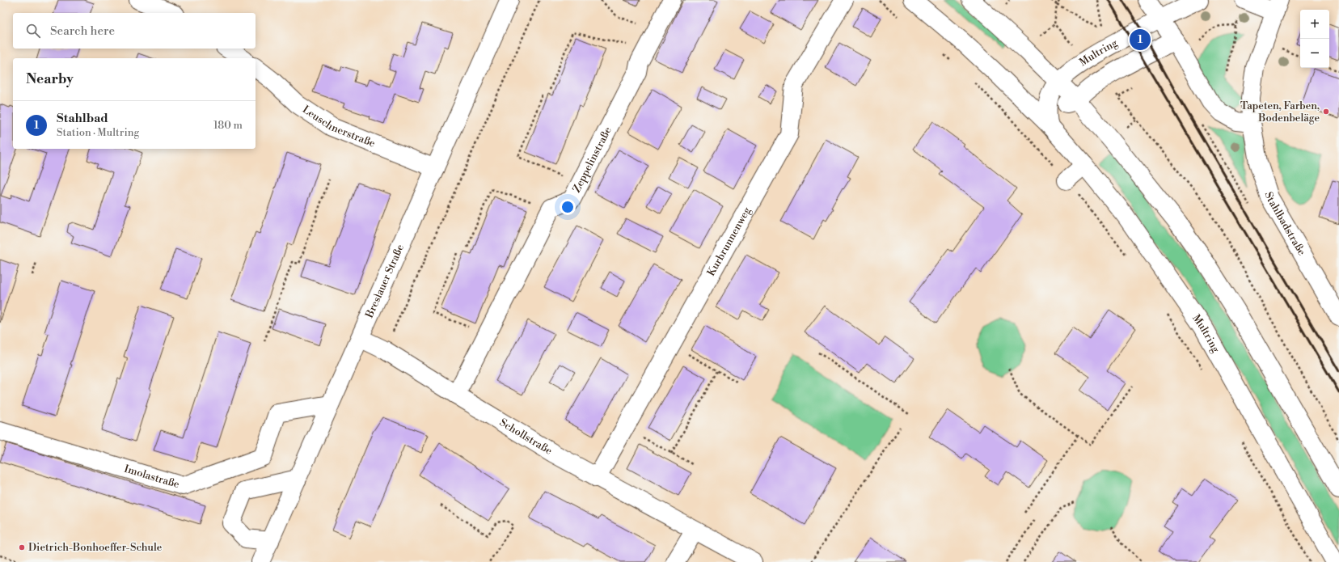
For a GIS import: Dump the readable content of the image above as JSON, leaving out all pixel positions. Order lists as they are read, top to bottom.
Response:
{
  "streets": {
    "street": [
      "Multring",
      "Leuschnerstraße",
      "Zeppelinstraße",
      "Stahlbadstraße",
      "Kurbrunnenweg",
      "Breslauer Straße",
      "Schollstraße",
      "Imolastraße"
    ]
  },
  "crossings": [
    ["Leuschnerstraße", "Breslauer Straße"],
    ["Kurbrunnenweg", "Schollstraße"],
    ["Breslauer Straße", "Schollstraße"],
    ["Breslauer Straße", "Imolastraße"]
  ],
  "places": ["Tapeten, Farben, Bodenbeläge", "Dietrich-Bonhoeffer-Schule"],
  "page": {
    "map_buttons": ["+", "−"],
    "search": "Search here",
    "pins": "1",
    "heading": "Nearby",
    "list": [
      {
        "mark": "1",
        "name": "Stahlbad",
        "note": "Station · Multring",
        "value": "180 m"
      }
    ]
  }
}
